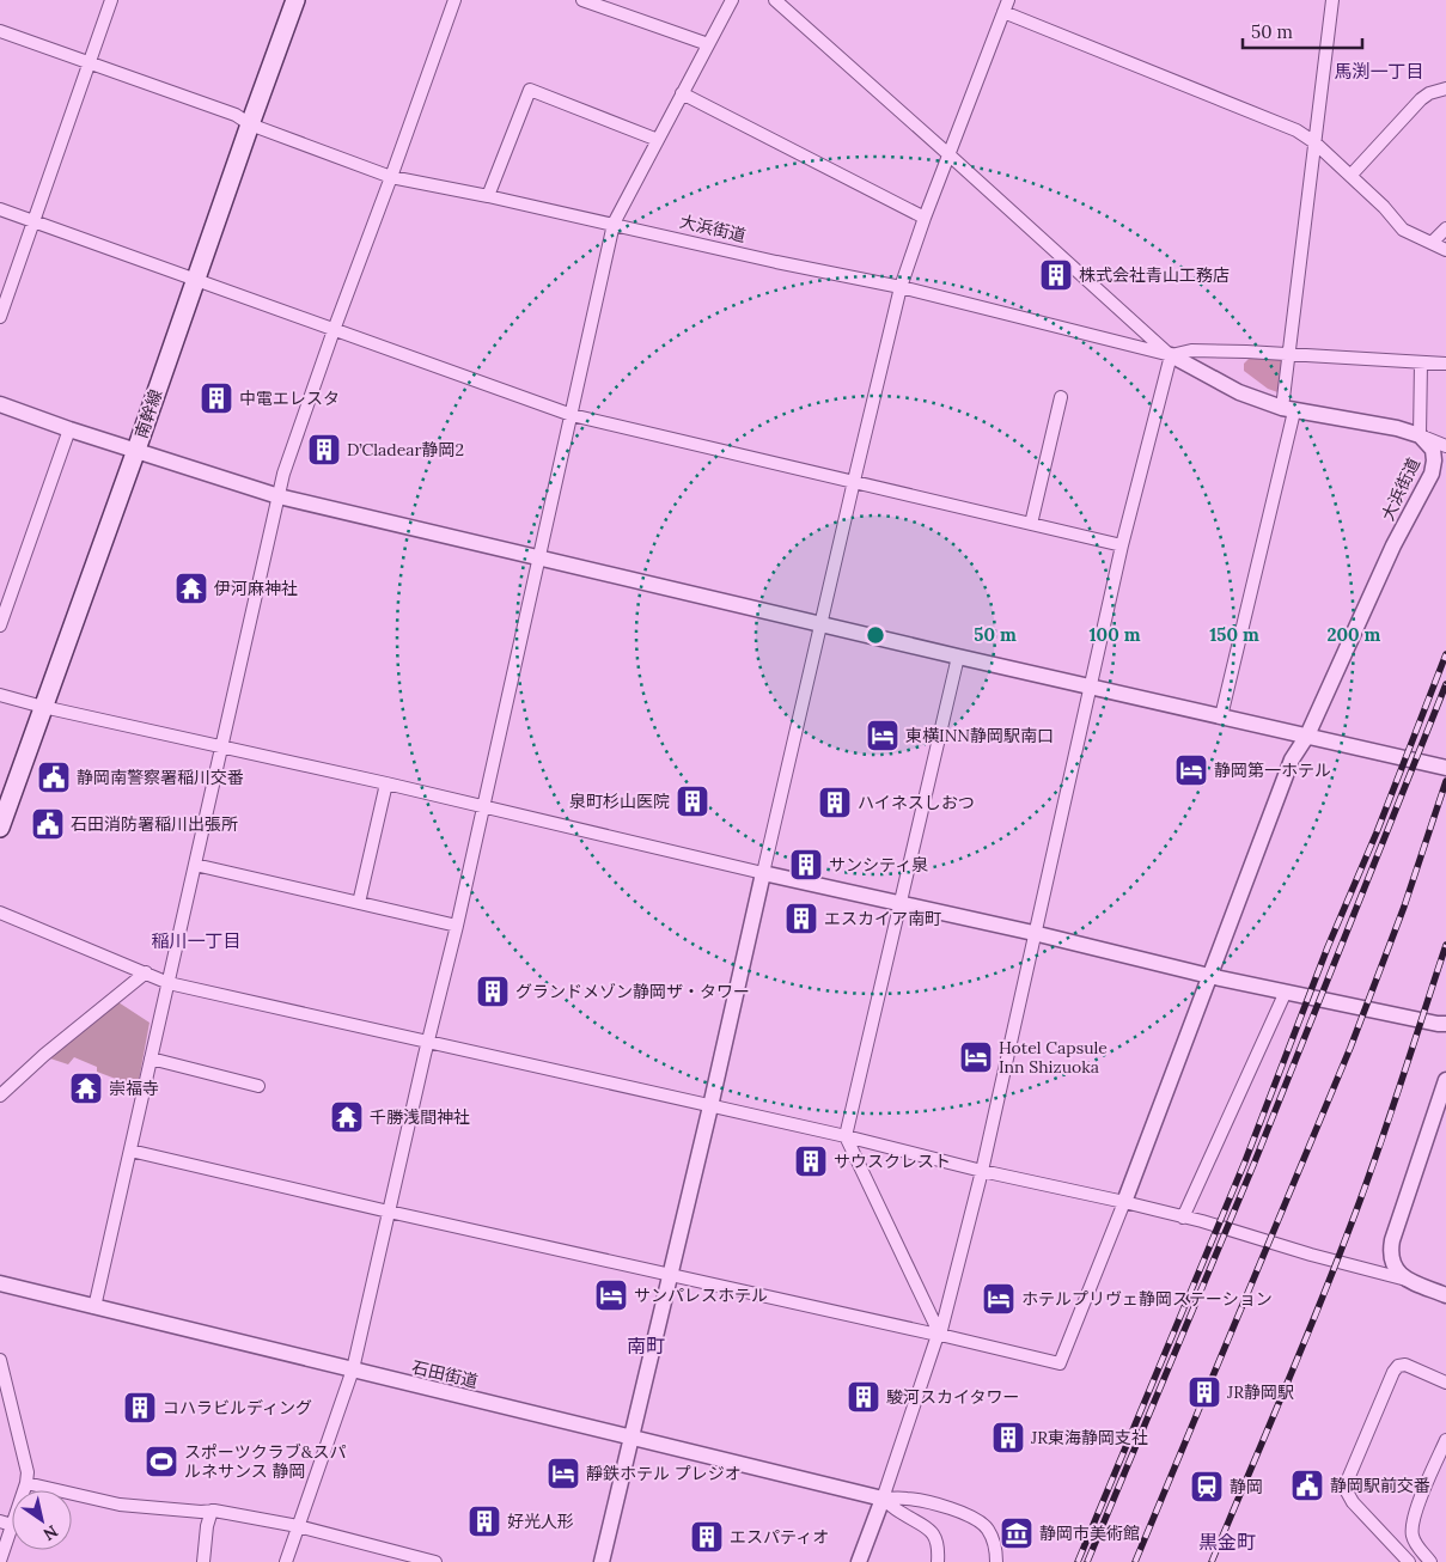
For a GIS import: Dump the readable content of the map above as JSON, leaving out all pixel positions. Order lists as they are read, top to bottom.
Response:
{
  "streets": {
    "main road": ["南幹線"],
    "street": ["大浜街道", "石田街道"]
  },
  "crossings": [
    ["大浜街道", "南幹線"]
  ],
  "districts": [
    "馬渕一丁目",
    "稲川一丁目",
    "南町",
    "黒金町"
  ],
  "places": {
    "building": [
      "株式会社青山工務店",
      "中電エレスタ",
      "D’Cladear静岡2",
      "泉町杉山医院",
      "ハイネスしおつ",
      "サンシティ泉",
      "エスカイア南町",
      "グランドメゾン静岡ザ・タワー",
      "サウスクレスト",
      "JR静岡駅",
      "駿河スカイタワー",
      "コハラビルディング",
      "JR東海静岡支社",
      "好光人形",
      "エスパティオ"
    ],
    "temple": ["伊河麻神社", "崇福寺", "千勝浅間神社"],
    "hotel": [
      "東横INN静岡駅南口",
      "静岡第一ホテル",
      "Hotel Capsule Inn Shizuoka",
      "サンパレスホテル",
      "ホテルプリヴェ静岡ステーション",
      "靜鉄ホテル プレジオ"
    ],
    "public building": ["静岡南警察署稲川交番", "石田消防署稲川出張所", "静岡駅前交番"],
    "sports": ["スポーツクラブ&スパ ルネサンス 静岡"],
    "station": ["静岡"],
    "museum": ["静岡市美術館"]
  },
  "scale_bar": "50 m",
  "north": "bottom right",
  "rings": [
    "50 m",
    "100 m",
    "150 m",
    "200 m"
  ]
}
